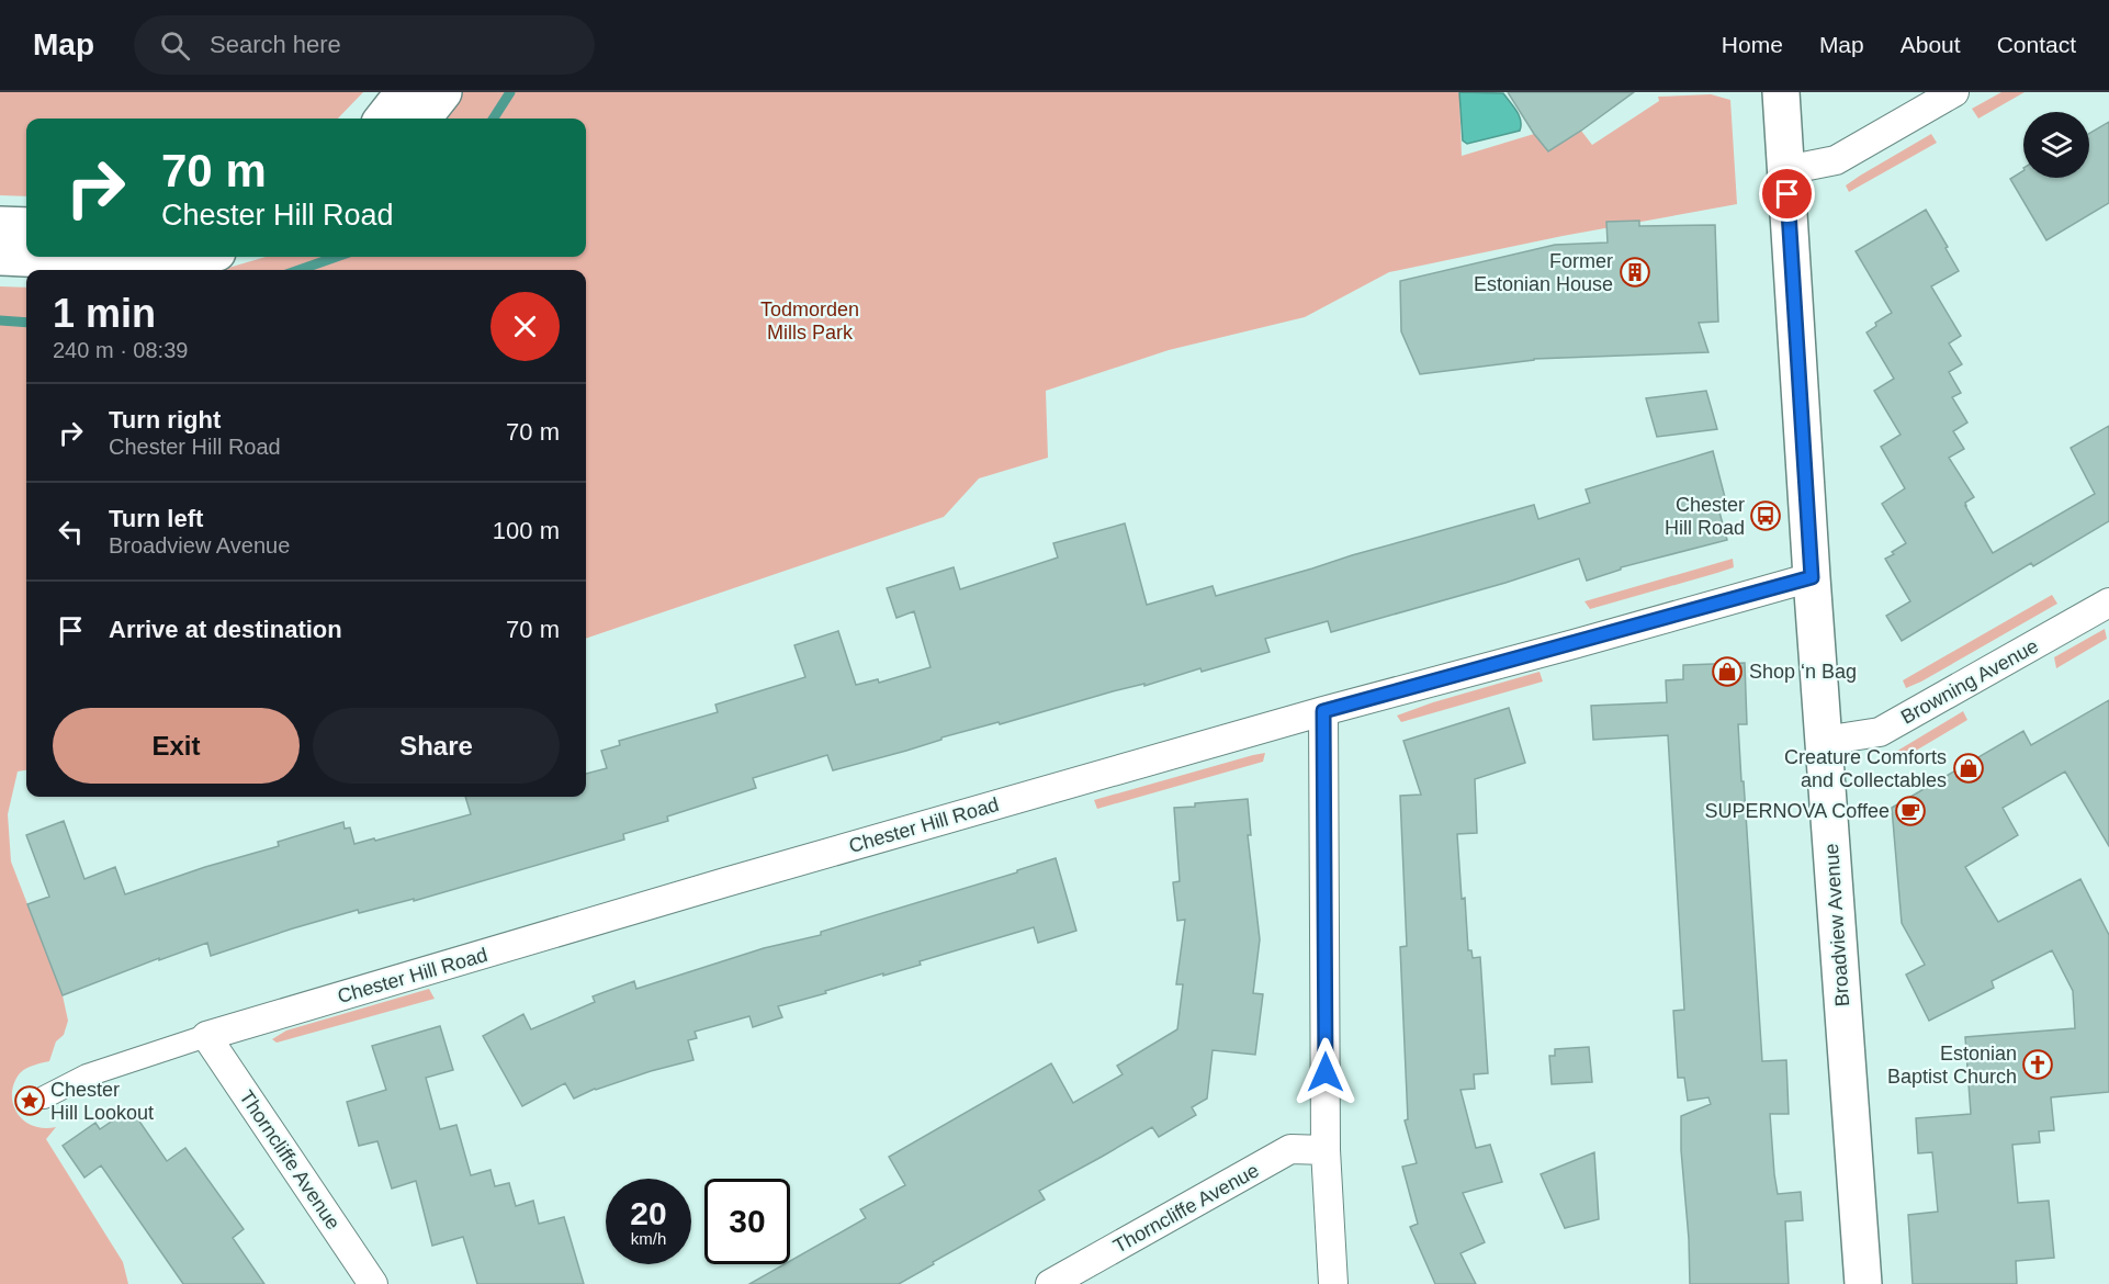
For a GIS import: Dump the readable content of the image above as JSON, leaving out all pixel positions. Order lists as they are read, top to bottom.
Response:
{
  "streets": {
    "main road": ["Broadview Avenue"],
    "street": ["Browning Avenue", "Chester Hill Road", "Thorncliffe Avenue"]
  },
  "crossings": [
    ["Browning Avenue", "Broadview Avenue"],
    ["Chester Hill Road", "Broadview Avenue"],
    ["Chester Hill Road", "Thorncliffe Avenue"]
  ],
  "parks": ["Todmorden Mills Park"],
  "places": {
    "building": ["Former Estonian House"],
    "bus stop": ["Chester Hill Road"],
    "shop": ["Shop ‘n Bag", "Creature Comforts and Collectables"],
    "cafe": ["SUPERNOVA Coffee"],
    "church": ["Estonian Baptist Church"],
    "place": ["Chester Hill Lookout"]
  },
  "page": {
    "header": "Map",
    "search": "Search here",
    "nav": [
      "Home",
      "Map",
      "About",
      "Contact"
    ],
    "turn": ["70 m", "Chester Hill Road"],
    "heading": ["1 min", "240 m · 08:39"],
    "list": [
      {
        "name": "Turn right",
        "note": "Chester Hill Road",
        "value": "70 m"
      },
      {
        "name": "Turn left",
        "note": "Broadview Avenue",
        "value": "100 m"
      },
      {
        "name": "Arrive at destination",
        "value": "70 m"
      }
    ],
    "buttons": ["Exit", "Share"],
    "speed": "20 km/h",
    "limit": "30"
  }
}
